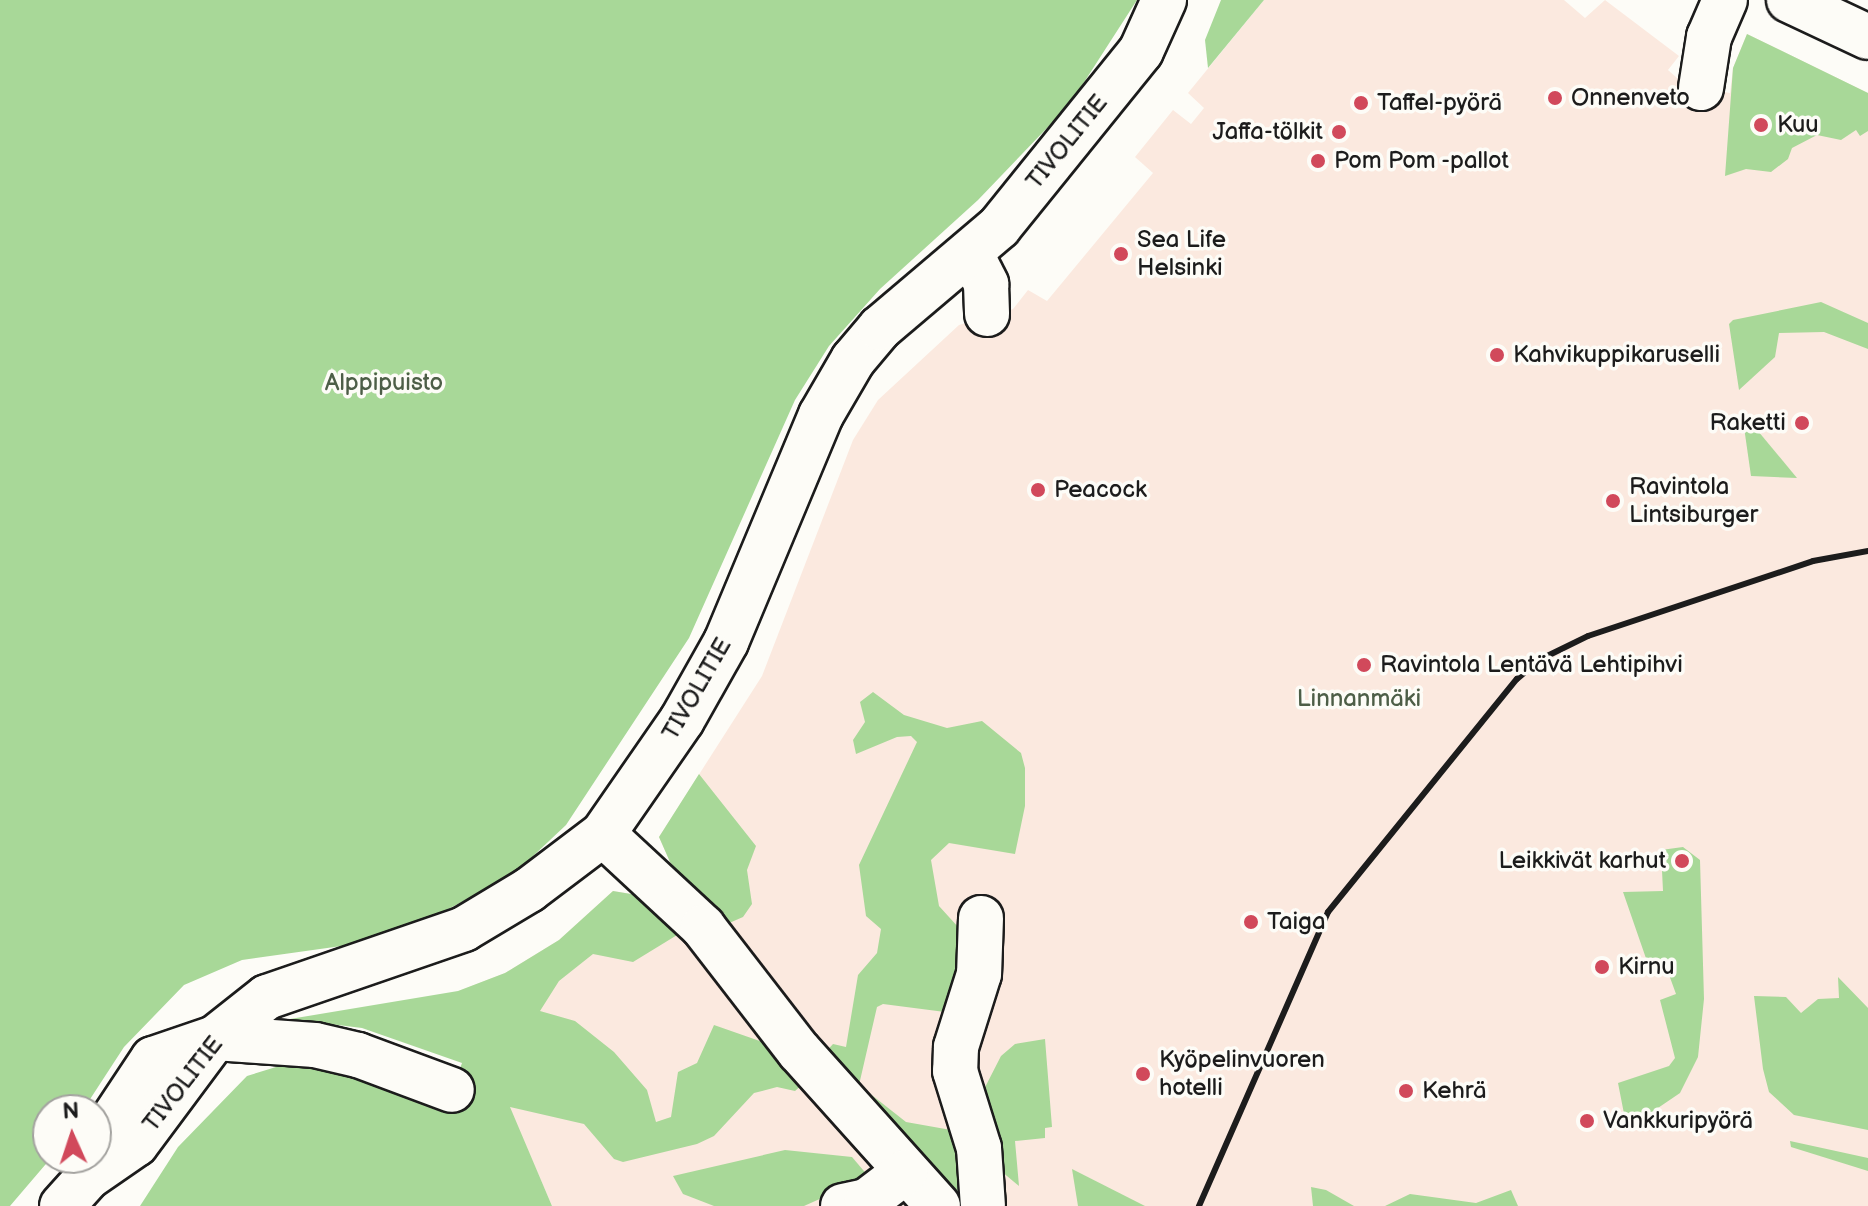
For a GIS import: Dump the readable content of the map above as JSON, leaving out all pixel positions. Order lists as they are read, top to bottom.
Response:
{
  "streets": {
    "street": ["TIVOLITIE"]
  },
  "parks": ["Alppipuisto", "Linnanmäki"],
  "places": [
    "Onnenveto",
    "Taffel-pyörä",
    "Kuu",
    "Jaffa-tölkit",
    "Pom Pom -pallot",
    "Sea Life Helsinki",
    "Kahvikuppikaruselli",
    "Raketti",
    "Peacock",
    "Ravintola Lintsiburger",
    "Ravintola Lentävä Lehtipihvi",
    "Leikkivät karhut",
    "Taiga",
    "Kirnu",
    "Kyöpelinvuoren hotelli",
    "Kehrä",
    "Vankkuripyörä"
  ],
  "north": "top"
}
